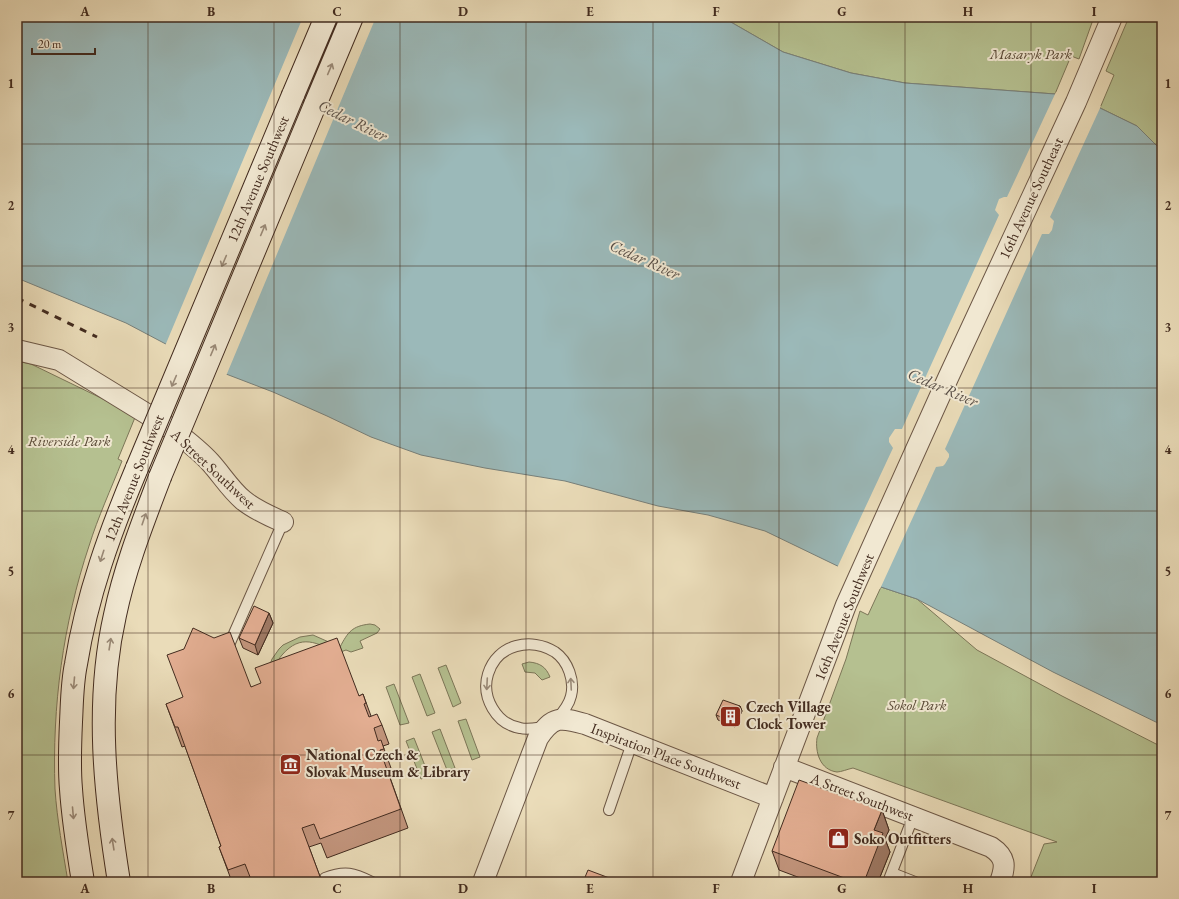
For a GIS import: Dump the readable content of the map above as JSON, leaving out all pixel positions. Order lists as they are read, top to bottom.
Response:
{
  "streets": {
    "main road": ["12th Avenue Southwest"],
    "street": [
      "16th Avenue Southeast",
      "A Street Southwest",
      "16th Avenue Southwest",
      "Inspiration Place Southwest"
    ]
  },
  "crossings": [
    ["16th Avenue Southeast", "16th Avenue Southwest"],
    ["A Street Southwest", "16th Avenue Southwest"],
    ["16th Avenue Southwest", "Inspiration Place Southwest"]
  ],
  "water": ["Cedar River"],
  "parks": ["Masaryk Park", "Riverside Park", "Sokol Park"],
  "places": {
    "building": ["Czech Village Clock Tower"],
    "museum": ["National Czech & Slovak Museum & Library"],
    "shop": ["Soko Outfitters"]
  },
  "scale_bar": "20 m",
  "grid": {
    "columns": [
      "A",
      "B",
      "C",
      "D",
      "E",
      "F",
      "G",
      "H",
      "I"
    ],
    "rows": [
      "1",
      "2",
      "3",
      "4",
      "5",
      "6",
      "7"
    ]
  }
}
